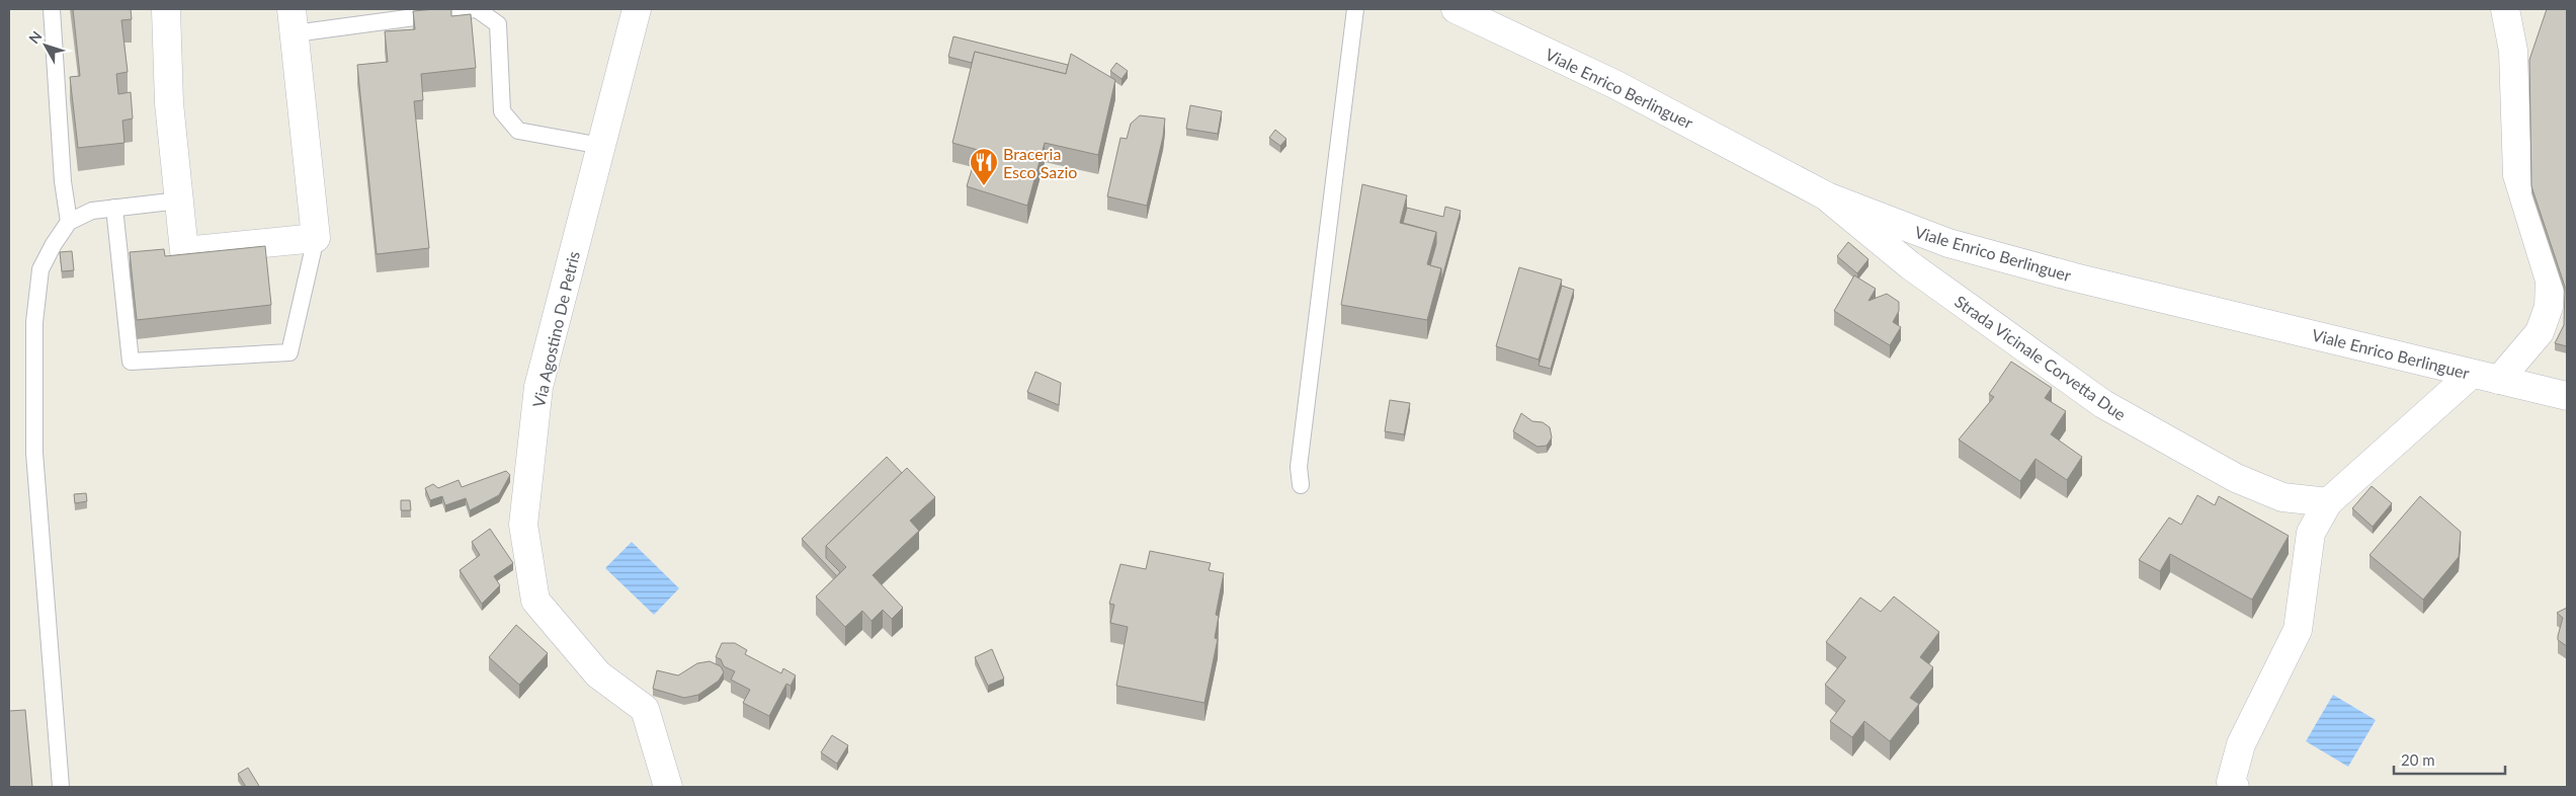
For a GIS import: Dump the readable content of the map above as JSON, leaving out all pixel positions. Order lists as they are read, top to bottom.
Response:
{
  "streets": {
    "street": ["Viale Enrico Berlinguer", "Via Agostino De Petris", "Strada Vicinale Corvetta Due"]
  },
  "crossings": [
    ["Viale Enrico Berlinguer", "Strada Vicinale Corvetta Due"]
  ],
  "places": {
    "restaurant": ["Braceria Esco Sazio"]
  },
  "scale_bar": "20 m",
  "north": "top left"
}
